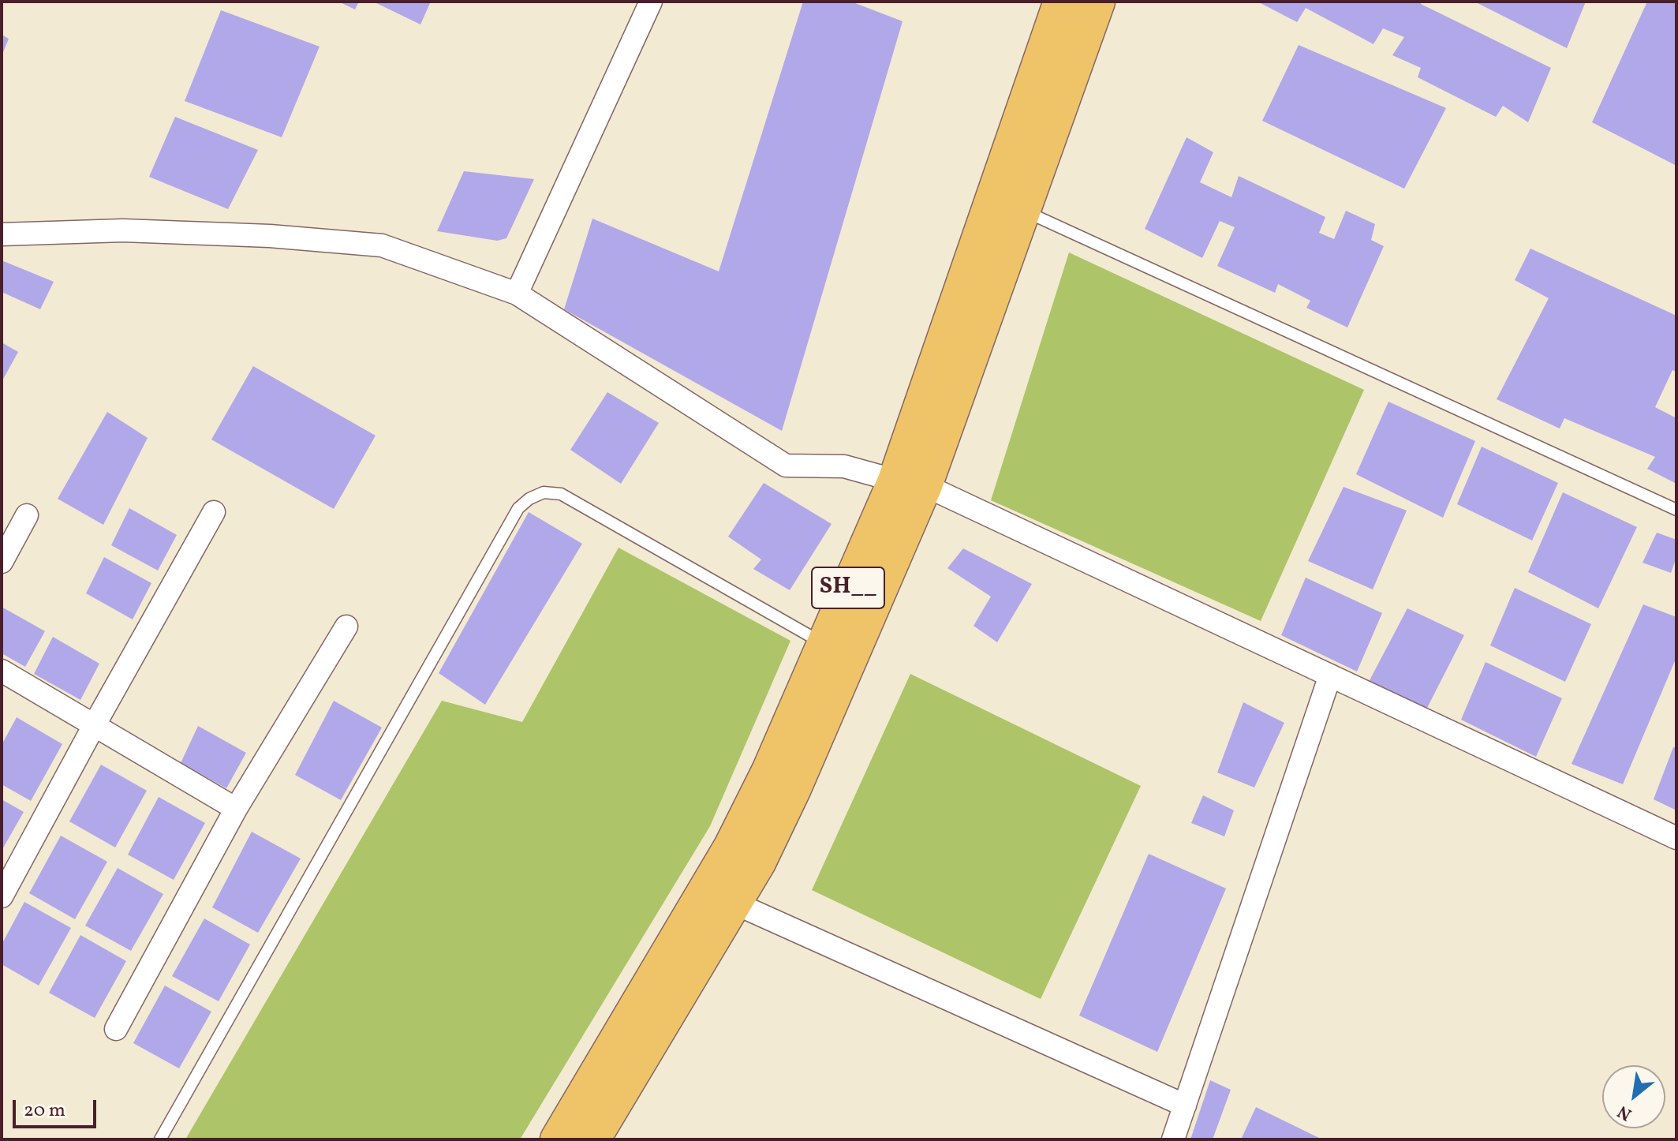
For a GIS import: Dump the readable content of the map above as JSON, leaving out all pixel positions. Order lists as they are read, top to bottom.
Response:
{
  "streets": {
    "main road": ["SH__"]
  },
  "scale_bar": "20 m",
  "north": "bottom left"
}
